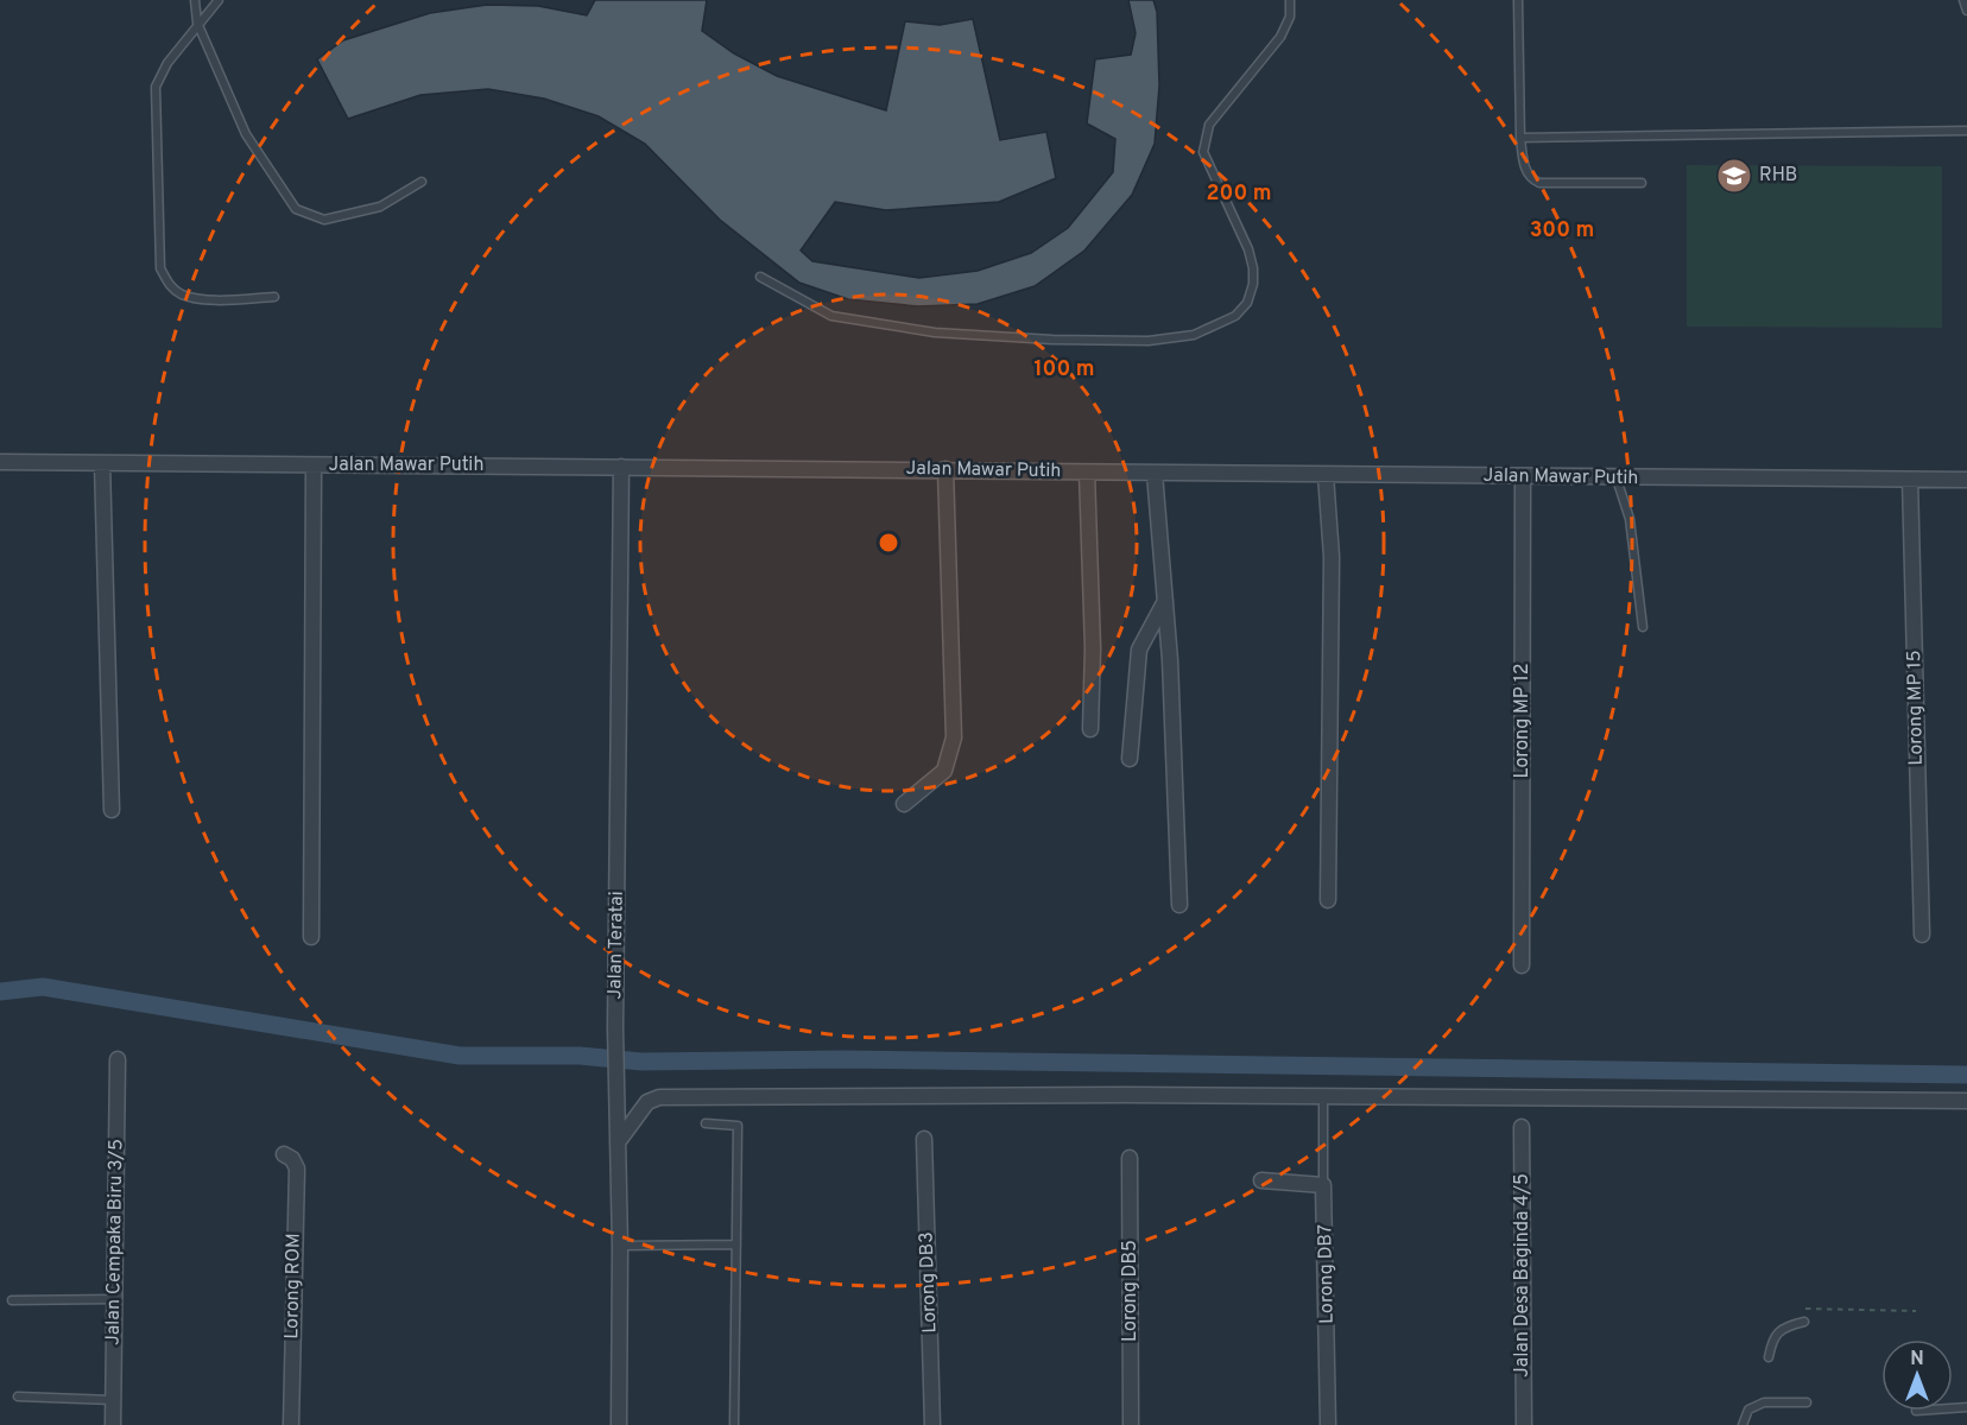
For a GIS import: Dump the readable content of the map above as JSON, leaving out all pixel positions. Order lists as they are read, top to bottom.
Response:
{
  "streets": {
    "street": [
      "Jalan Mawar Putih",
      "Lorong MP 15",
      "Lorong MP 12",
      "Jalan Teratai",
      "Jalan Cempaka Biru 3/5",
      "Lorong DB7",
      "Jalan Desa Baginda 4/5",
      "Lorong DB3",
      "Lorong ROM",
      "Lorong DB5"
    ]
  },
  "crossings": [
    ["Jalan Mawar Putih", "Lorong MP 15"],
    ["Jalan Mawar Putih", "Lorong MP 12"],
    ["Jalan Mawar Putih", "Jalan Teratai"]
  ],
  "places": {
    "school or university": ["RHB"]
  },
  "north": "top",
  "rings": ["200 m", "300 m", "100 m"]
}
